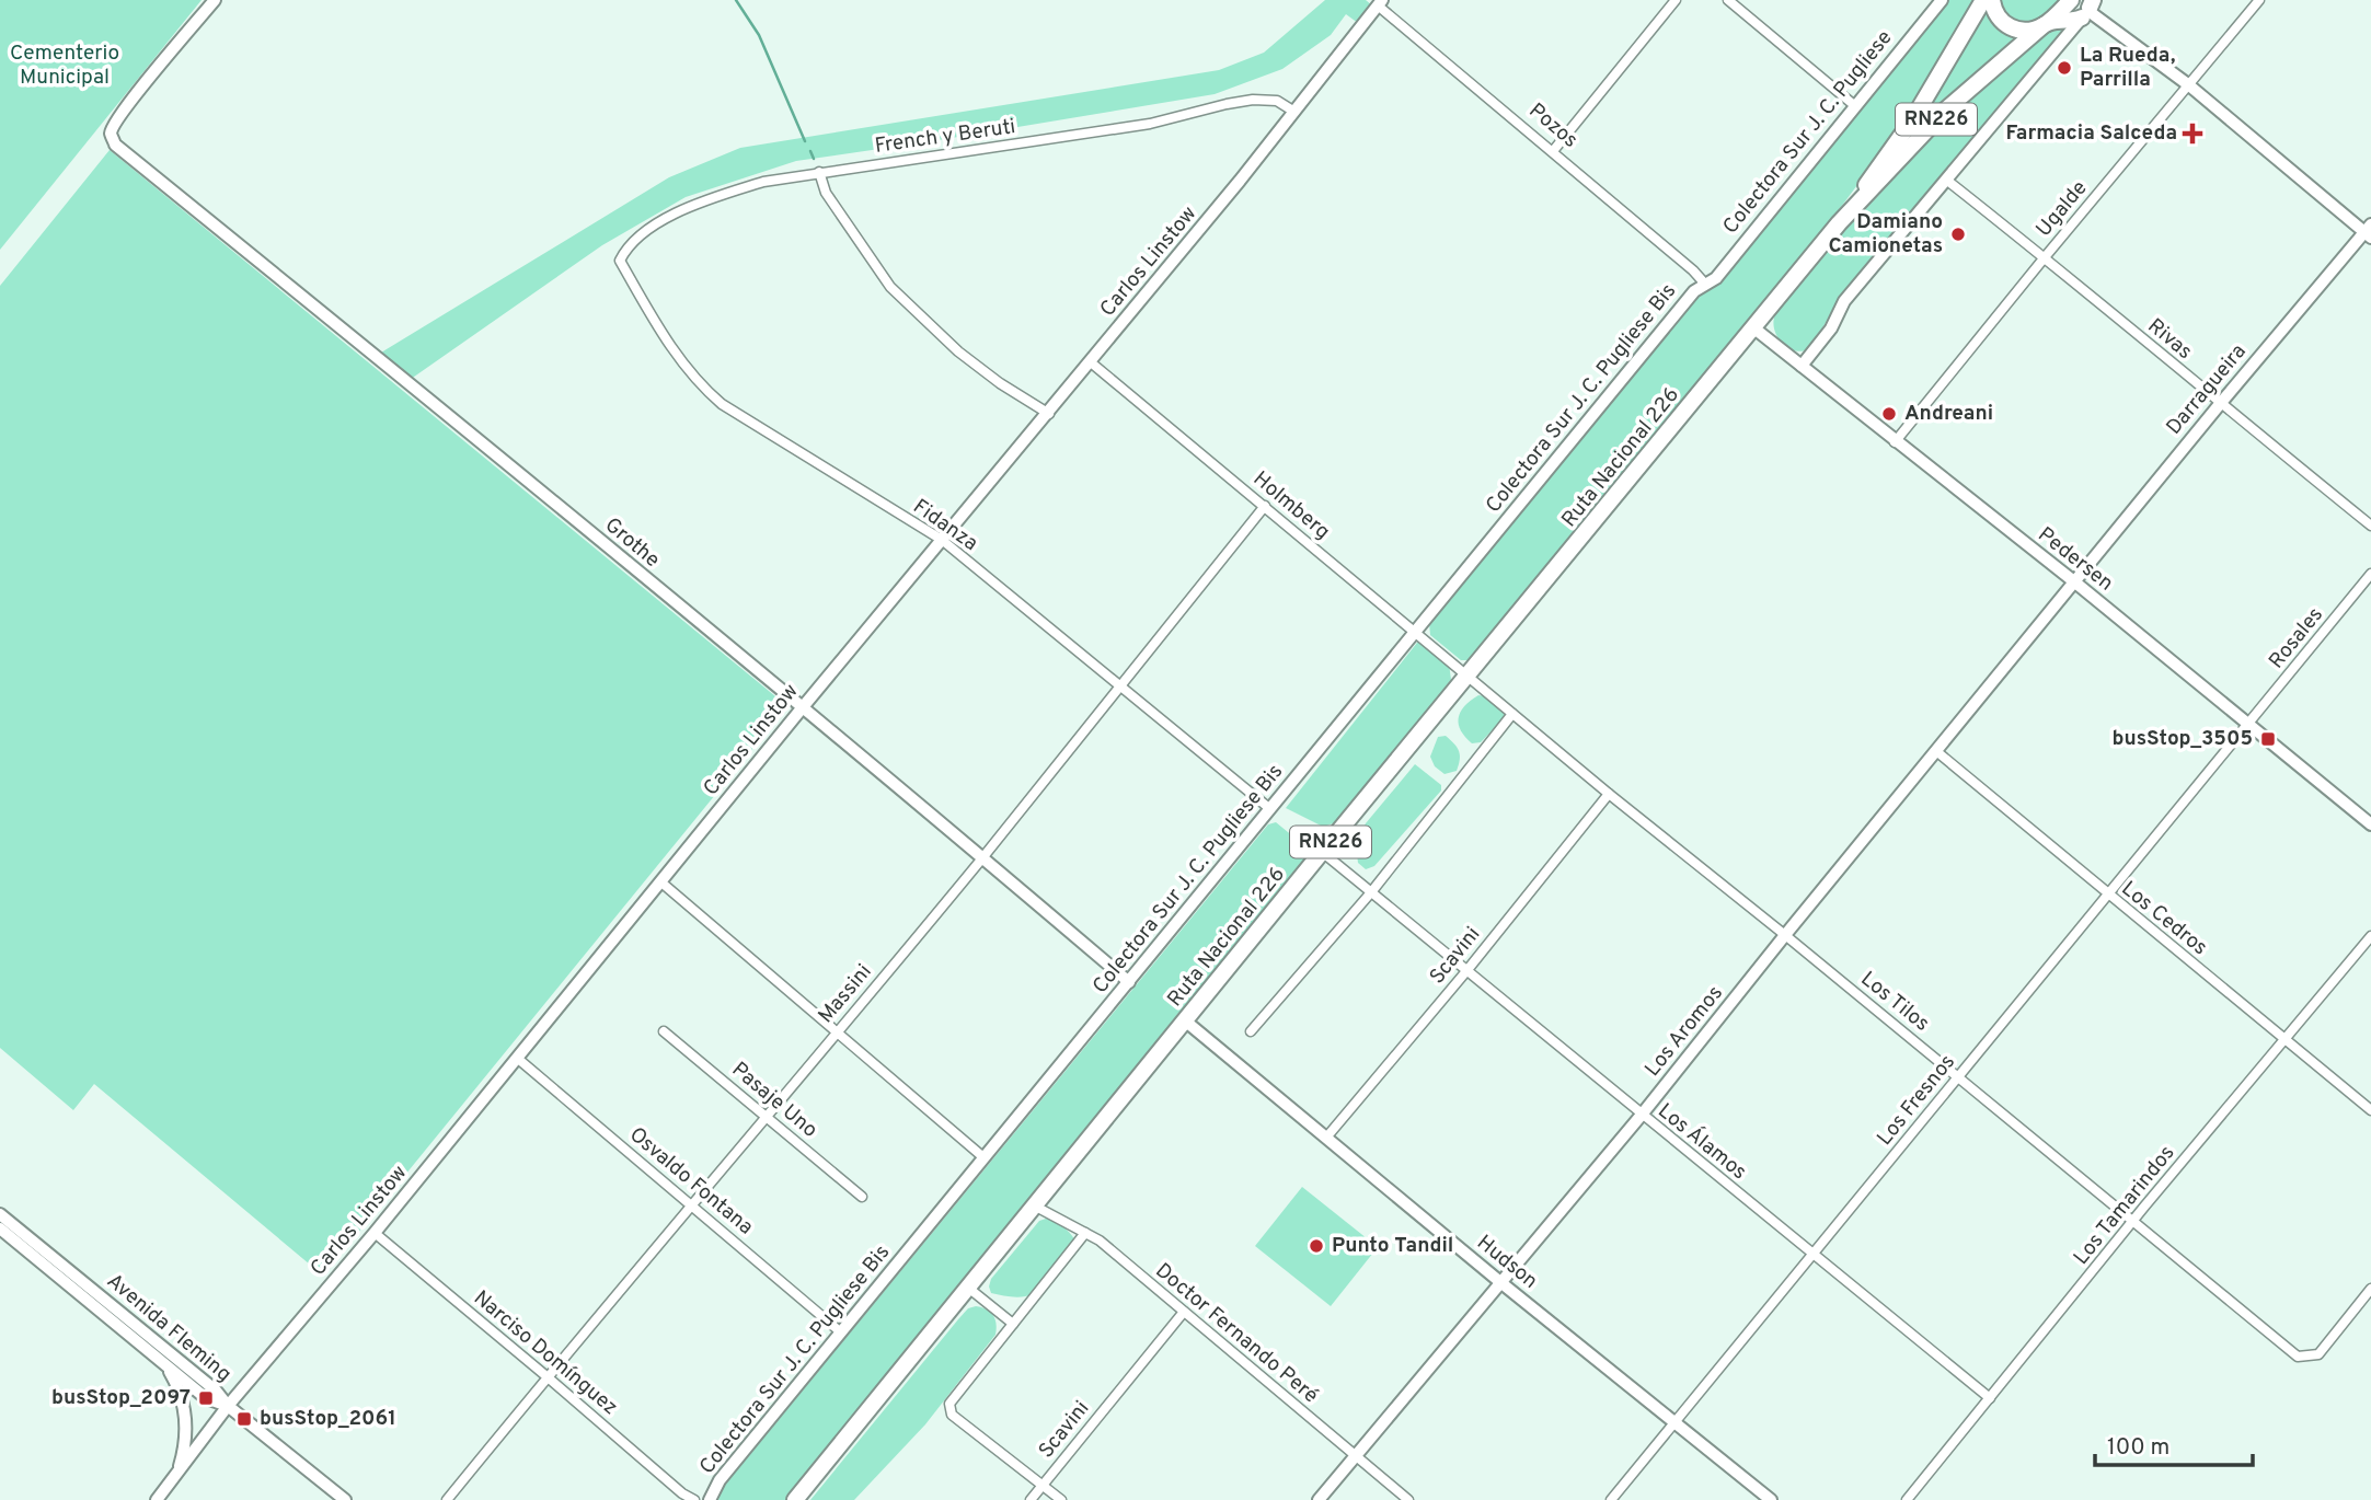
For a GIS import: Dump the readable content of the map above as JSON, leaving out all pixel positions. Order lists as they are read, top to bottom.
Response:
{
  "streets": {
    "highway": ["RN226", "Ruta Nacional 226"],
    "street": [
      "Pozos",
      "Colectora Sur J. C. Pugliese",
      "French y Beruti",
      "Ugalde",
      "Carlos Linstow",
      "Rivas",
      "Darragueira",
      "Colectora Sur J. C. Pugliese Bis",
      "Holmberg",
      "Fidanza",
      "Grothe",
      "Pedersen",
      "Rosales",
      "Los Cedros",
      "Scavini",
      "Massini",
      "Los Tilos",
      "Los Aromos",
      "Pasaje Uno",
      "Los Fresnos",
      "Los Álamos",
      "Osvaldo Fontana",
      "Los Tamarindos",
      "Hudson",
      "Avenida Fleming",
      "Doctor Fernando Peré",
      "Narciso Domínguez"
    ]
  },
  "crossings": [
    ["Pozos", "Colectora Sur J. C. Pugliese"],
    ["Pozos", "Carlos Linstow"],
    ["Pozos", "Colectora Sur J. C. Pugliese Bis"],
    ["Colectora Sur J. C. Pugliese", "Colectora Sur J. C. Pugliese Bis"],
    ["French y Beruti", "Carlos Linstow"],
    ["French y Beruti", "Fidanza"],
    ["Ugalde", "Rivas"],
    ["Ugalde", "Pedersen"],
    ["Carlos Linstow", "Holmberg"],
    ["Carlos Linstow", "Fidanza"],
    ["Carlos Linstow", "Grothe"],
    ["Carlos Linstow", "Osvaldo Fontana"],
    ["Carlos Linstow", "Avenida Fleming"],
    ["Carlos Linstow", "Narciso Domínguez"],
    ["Rivas", "Darragueira"],
    ["Darragueira", "Pedersen"],
    ["Darragueira", "Los Aromos"],
    ["Colectora Sur J. C. Pugliese Bis", "Holmberg"],
    ["Colectora Sur J. C. Pugliese Bis", "Fidanza"],
    ["Colectora Sur J. C. Pugliese Bis", "Grothe"],
    ["Colectora Sur J. C. Pugliese Bis", "Osvaldo Fontana"],
    ["Ruta Nacional 226", "Holmberg"],
    ["Ruta Nacional 226", "Pedersen"],
    ["Ruta Nacional 226", "Los Tilos"],
    ["Ruta Nacional 226", "Los Álamos"],
    ["Ruta Nacional 226", "Hudson"],
    ["Ruta Nacional 226", "Doctor Fernando Peré"],
    ["Holmberg", "Massini"],
    ["Holmberg", "Los Tilos"],
    ["Fidanza", "Massini"],
    ["Grothe", "Massini"],
    ["Pedersen", "Rosales"],
    ["Pedersen", "Los Aromos"],
    ["Pedersen", "Los Fresnos"],
    ["Rosales", "Los Fresnos"],
    ["Los Cedros", "Los Aromos"],
    ["Los Cedros", "Los Fresnos"],
    ["Los Cedros", "Los Tamarindos"],
    ["Scavini", "Los Tilos"],
    ["Scavini", "Los Álamos"],
    ["Scavini", "Hudson"],
    ["Scavini", "Doctor Fernando Peré"],
    ["Massini", "Pasaje Uno"],
    ["Massini", "Osvaldo Fontana"],
    ["Massini", "Narciso Domínguez"],
    ["Los Tilos", "Los Aromos"],
    ["Los Tilos", "Los Fresnos"],
    ["Los Tilos", "Los Tamarindos"],
    ["Los Aromos", "Los Álamos"],
    ["Los Aromos", "Hudson"],
    ["Los Aromos", "Doctor Fernando Peré"],
    ["Los Fresnos", "Los Álamos"],
    ["Los Fresnos", "Hudson"],
    ["Los Álamos", "Los Tamarindos"]
  ],
  "parks": ["Cementerio Municipal"],
  "places": {
    "other": [
      "La Rueda, Parrilla",
      "Damiano Camionetas",
      "Andreani",
      "Punto Tandil"
    ],
    "health": ["Farmacia Salceda"],
    "transit": ["busStop_3505", "busStop_2097", "busStop_2061"]
  },
  "scale_bar": "100 m"
}
